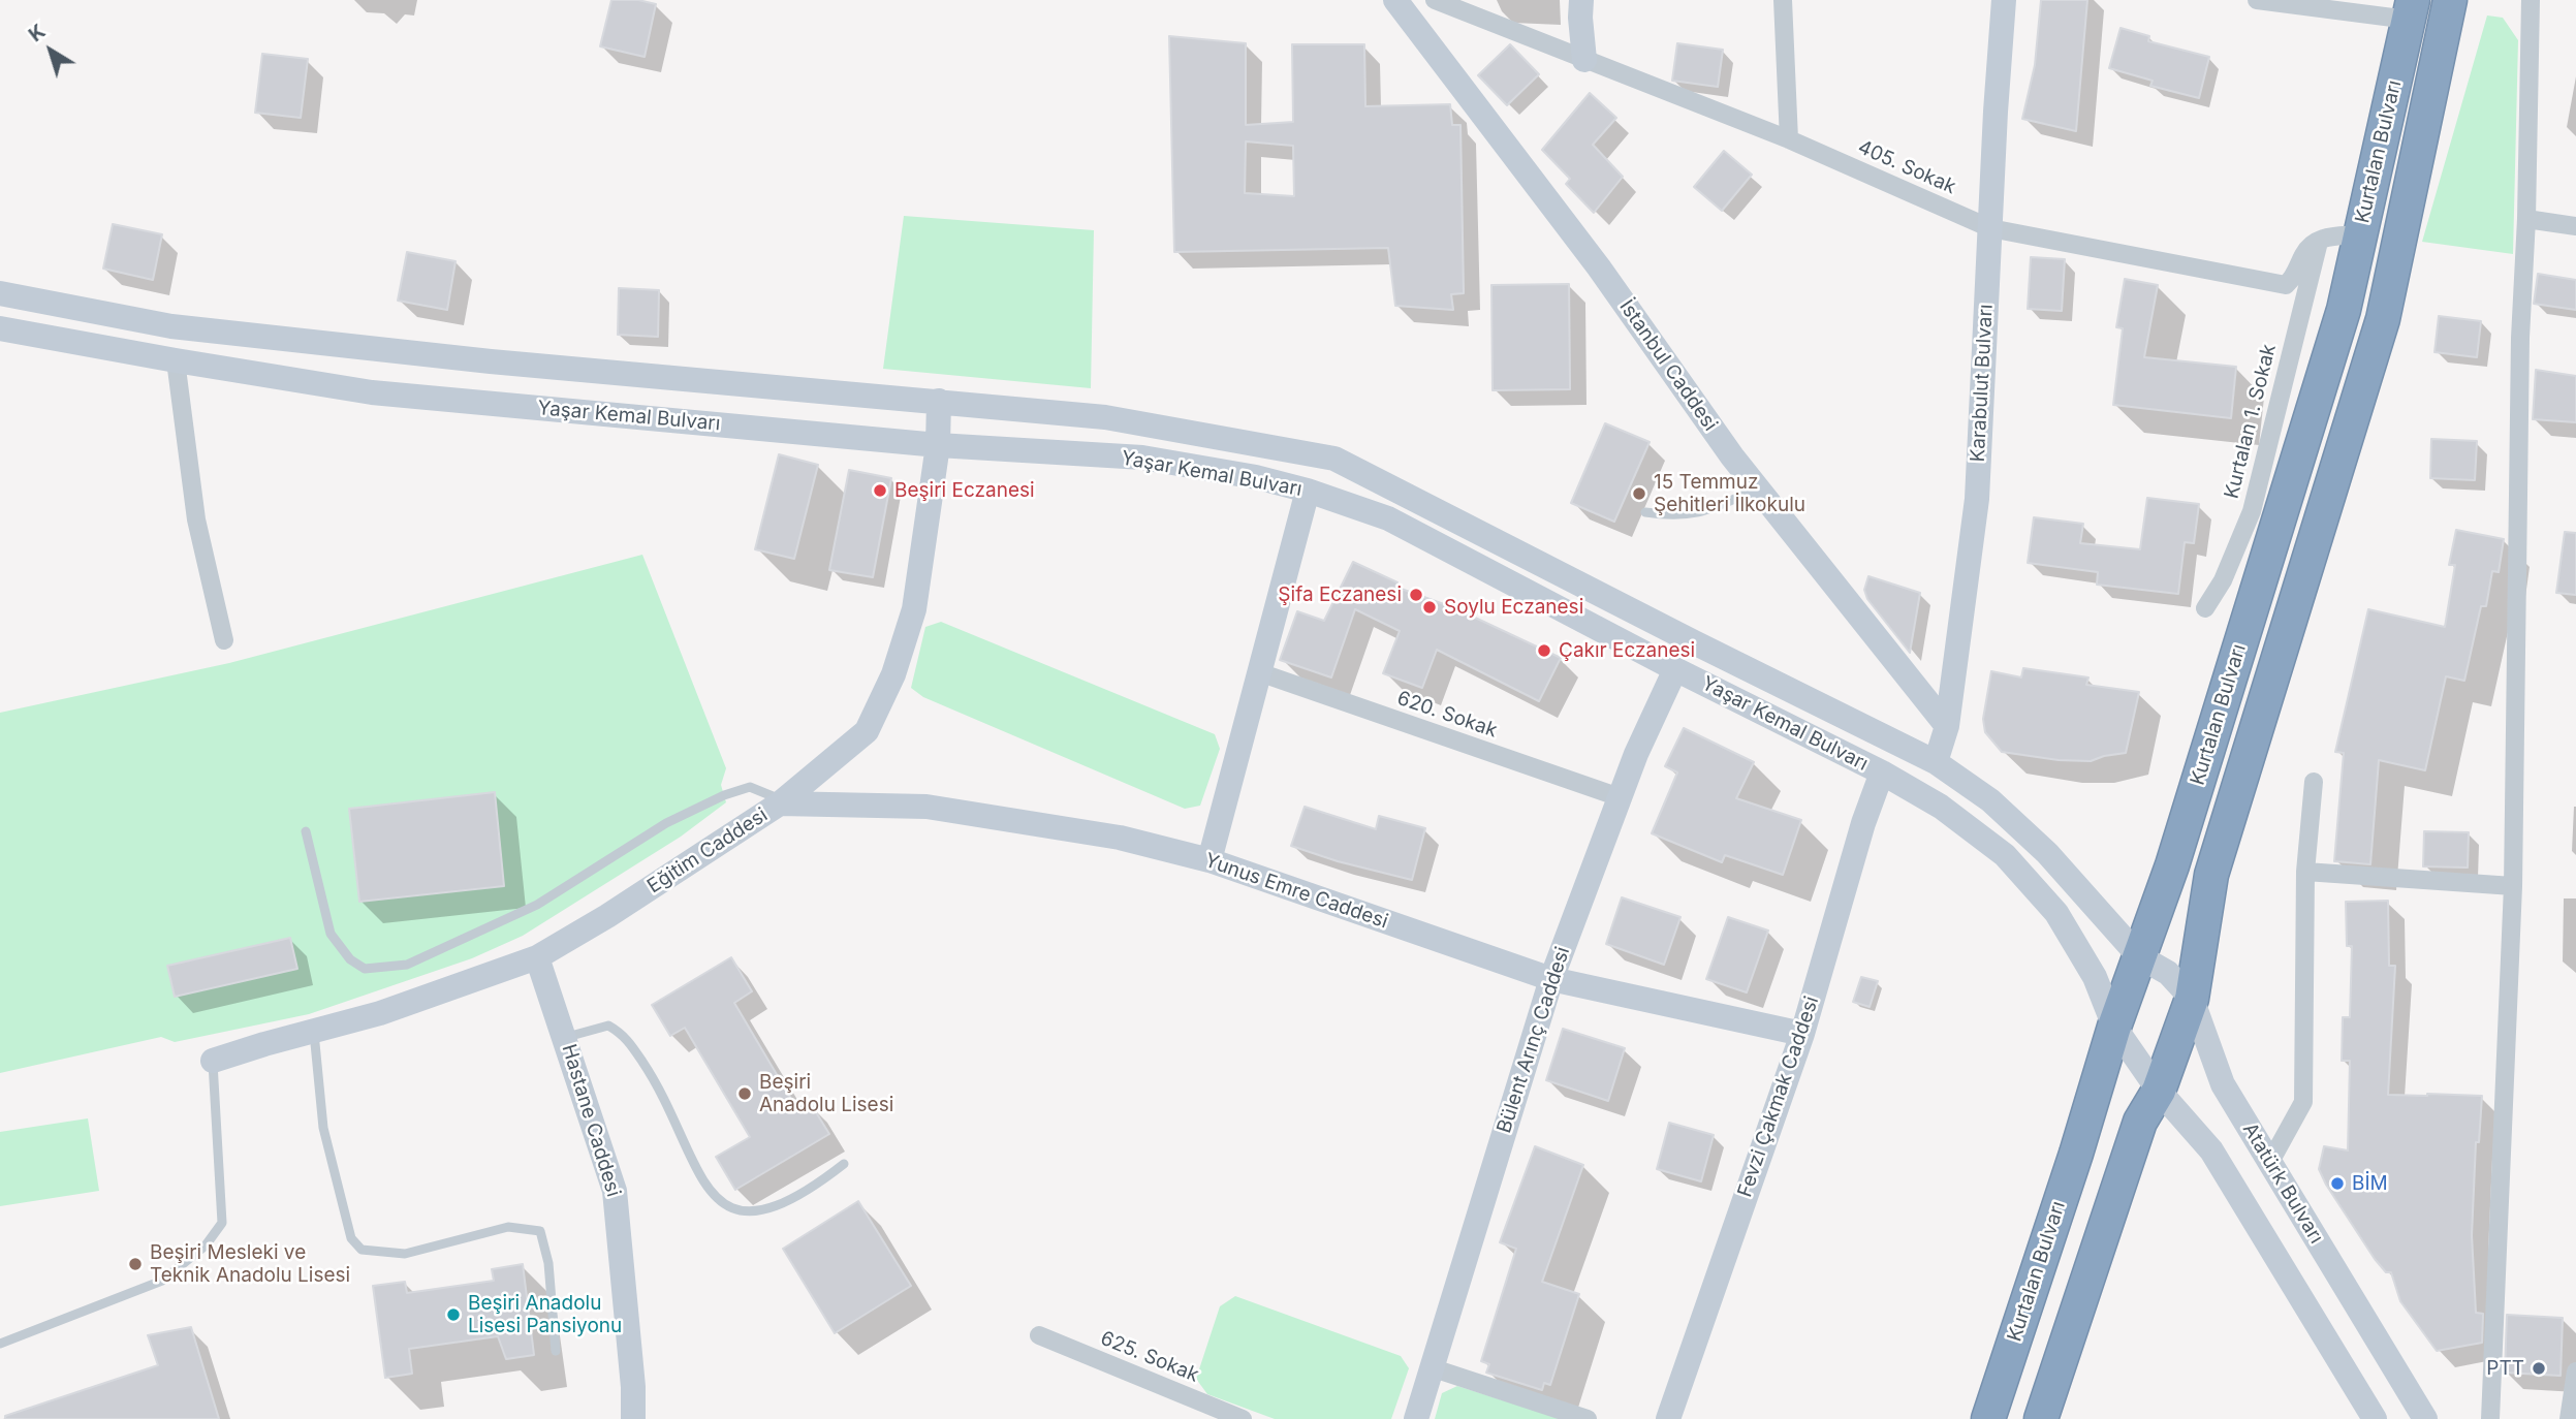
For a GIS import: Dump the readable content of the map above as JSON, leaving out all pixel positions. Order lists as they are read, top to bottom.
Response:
{
  "streets": {
    "highway": ["Kurtalan Bulvarı"],
    "street": [
      "405. Sokak",
      "İstanbul Caddesi",
      "Karabulut Bulvarı",
      "Yaşar Kemal Bulvarı",
      "Kurtalan 1. Sokak",
      "620. Sokak",
      "Eğitim Caddesi",
      "Yunus Emre Caddesi",
      "Bülent Arınç Caddesi",
      "Fevzi Çakmak Caddesi",
      "Hastane Caddesi",
      "Atatürk Bulvarı",
      "625. Sokak"
    ]
  },
  "crossings": [
    ["Kurtalan Bulvarı", "Yaşar Kemal Bulvarı"],
    ["Kurtalan Bulvarı", "Atatürk Bulvarı"],
    ["405. Sokak", "Karabulut Bulvarı"],
    ["405. Sokak", "Kurtalan 1. Sokak"],
    ["İstanbul Caddesi", "Karabulut Bulvarı"],
    ["Karabulut Bulvarı", "Yaşar Kemal Bulvarı"],
    ["Yaşar Kemal Bulvarı", "Eğitim Caddesi"],
    ["Yaşar Kemal Bulvarı", "Bülent Arınç Caddesi"],
    ["Yaşar Kemal Bulvarı", "Fevzi Çakmak Caddesi"],
    ["Yaşar Kemal Bulvarı", "Atatürk Bulvarı"],
    ["620. Sokak", "Bülent Arınç Caddesi"],
    ["Eğitim Caddesi", "Yunus Emre Caddesi"],
    ["Eğitim Caddesi", "Hastane Caddesi"],
    ["Yunus Emre Caddesi", "Bülent Arınç Caddesi"],
    ["Yunus Emre Caddesi", "Fevzi Çakmak Caddesi"]
  ],
  "places": [
    "Beşiri Eczanesi",
    "15 Temmuz Şehitleri İlkokulu",
    "Şifa Eczanesi",
    "Soylu Eczanesi",
    "Çakır Eczanesi",
    "Beşiri Anadolu Lisesi",
    "BİM",
    "Beşiri Mesleki ve Teknik Anadolu Lisesi",
    "Beşiri Anadolu Lisesi Pansiyonu",
    "PTT"
  ],
  "north": "top left"
}
